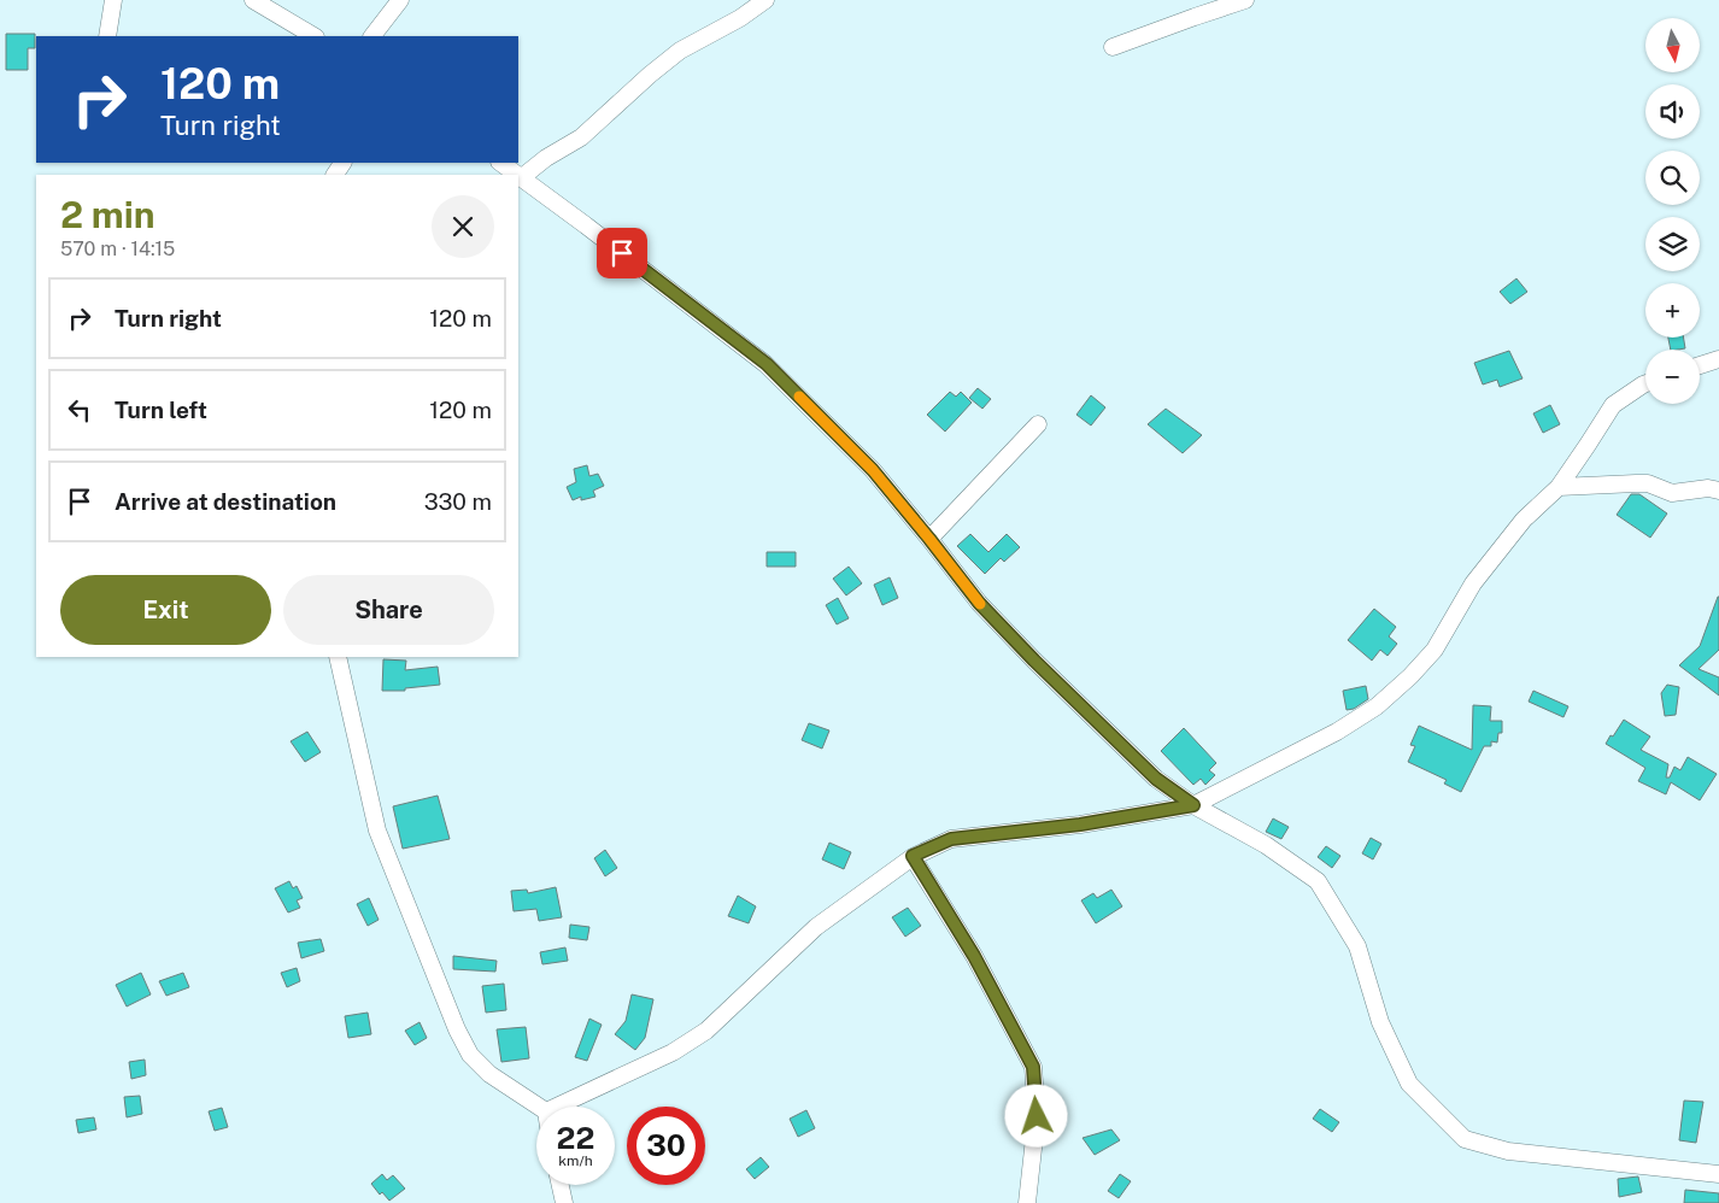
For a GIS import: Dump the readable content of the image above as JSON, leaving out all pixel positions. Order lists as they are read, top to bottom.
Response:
{
  "north": "bottom",
  "page": {
    "map_buttons": ["+", "−"],
    "turn": ["120 m", "Turn right"],
    "heading": ["2 min", "570 m · 14:15"],
    "list": [
      {
        "name": "Turn right",
        "value": "120 m"
      },
      {
        "name": "Turn left",
        "value": "120 m"
      },
      {
        "name": "Arrive at destination",
        "value": "330 m"
      }
    ],
    "buttons": ["Exit", "Share"],
    "speed": "22 km/h",
    "limit": "30"
  }
}
